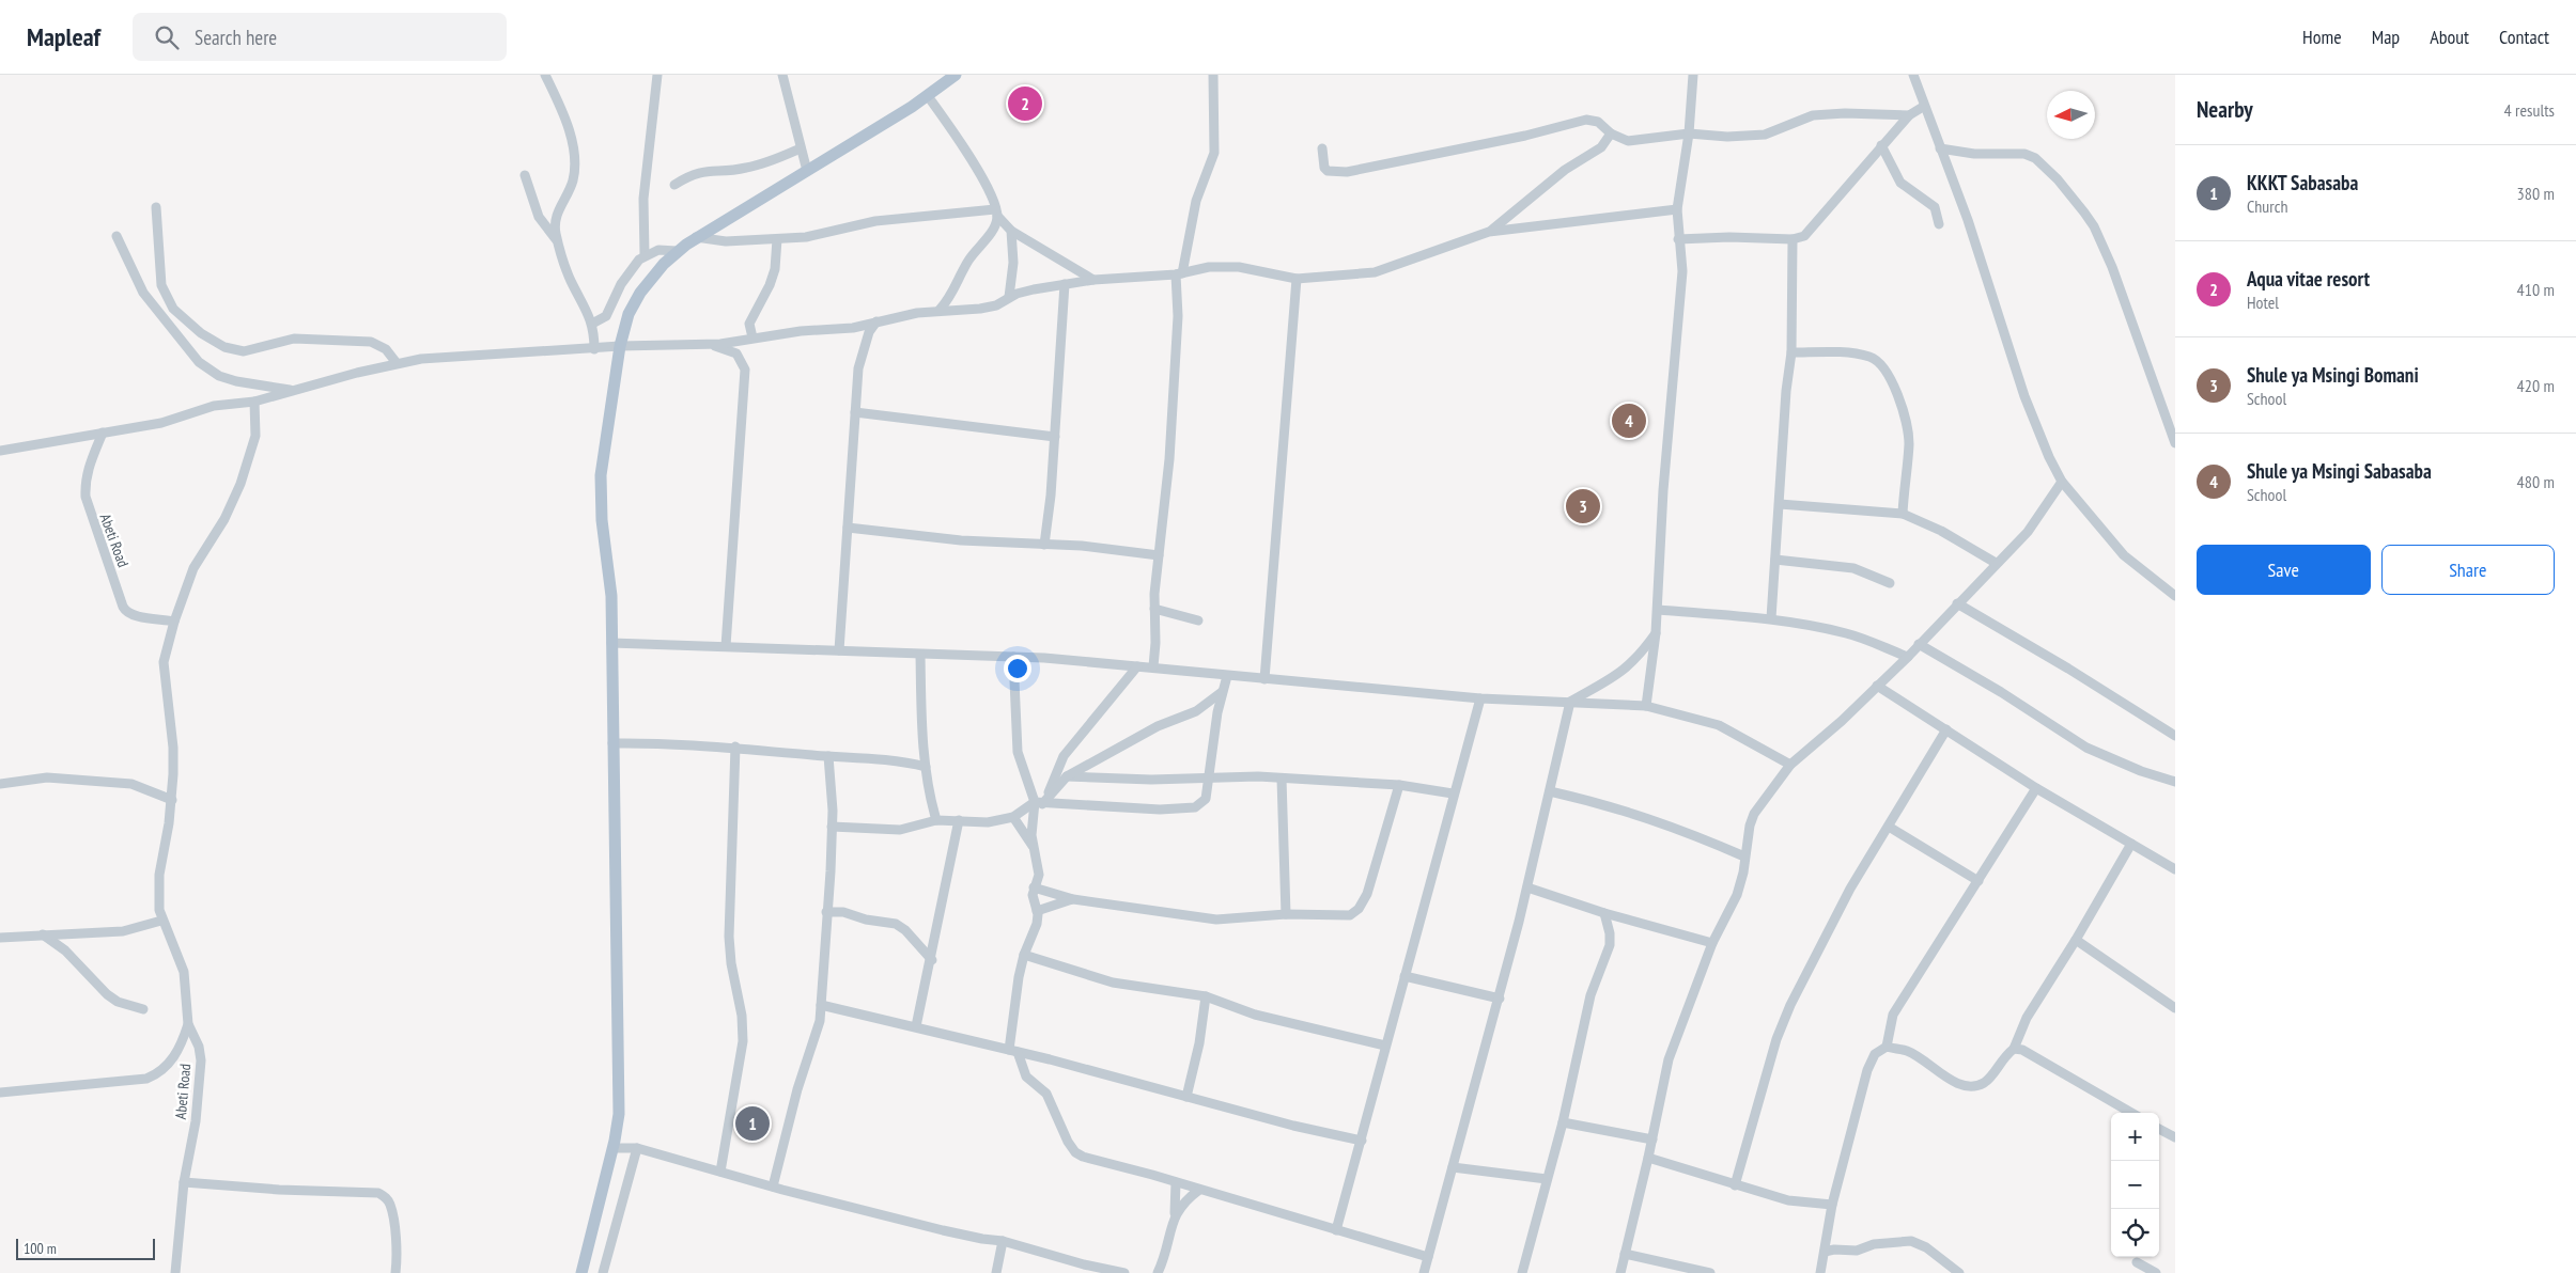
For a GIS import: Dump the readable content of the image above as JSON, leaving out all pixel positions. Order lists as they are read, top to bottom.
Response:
{
  "streets": {
    "street": ["Abeti Road"]
  },
  "scale_bar": "100 m",
  "north": "left",
  "page": {
    "header": "Mapleaf",
    "search": "Search here",
    "nav": [
      "Home",
      "Map",
      "About",
      "Contact"
    ],
    "heading": ["Nearby", "4 results"],
    "pins": [
      "2",
      "4",
      "3",
      "1"
    ],
    "list": [
      {
        "mark": "1",
        "name": "KKKT Sabasaba",
        "note": "Church",
        "value": "380 m"
      },
      {
        "mark": "2",
        "name": "Aqua vitae resort",
        "note": "Hotel",
        "value": "410 m"
      },
      {
        "mark": "3",
        "name": "Shule ya Msingi Bomani",
        "note": "School",
        "value": "420 m"
      },
      {
        "mark": "4",
        "name": "Shule ya Msingi Sabasaba",
        "note": "School",
        "value": "480 m"
      }
    ],
    "buttons": ["Save", "Share"],
    "map_buttons": ["+", "−"],
    "scale": "100 m"
  }
}
